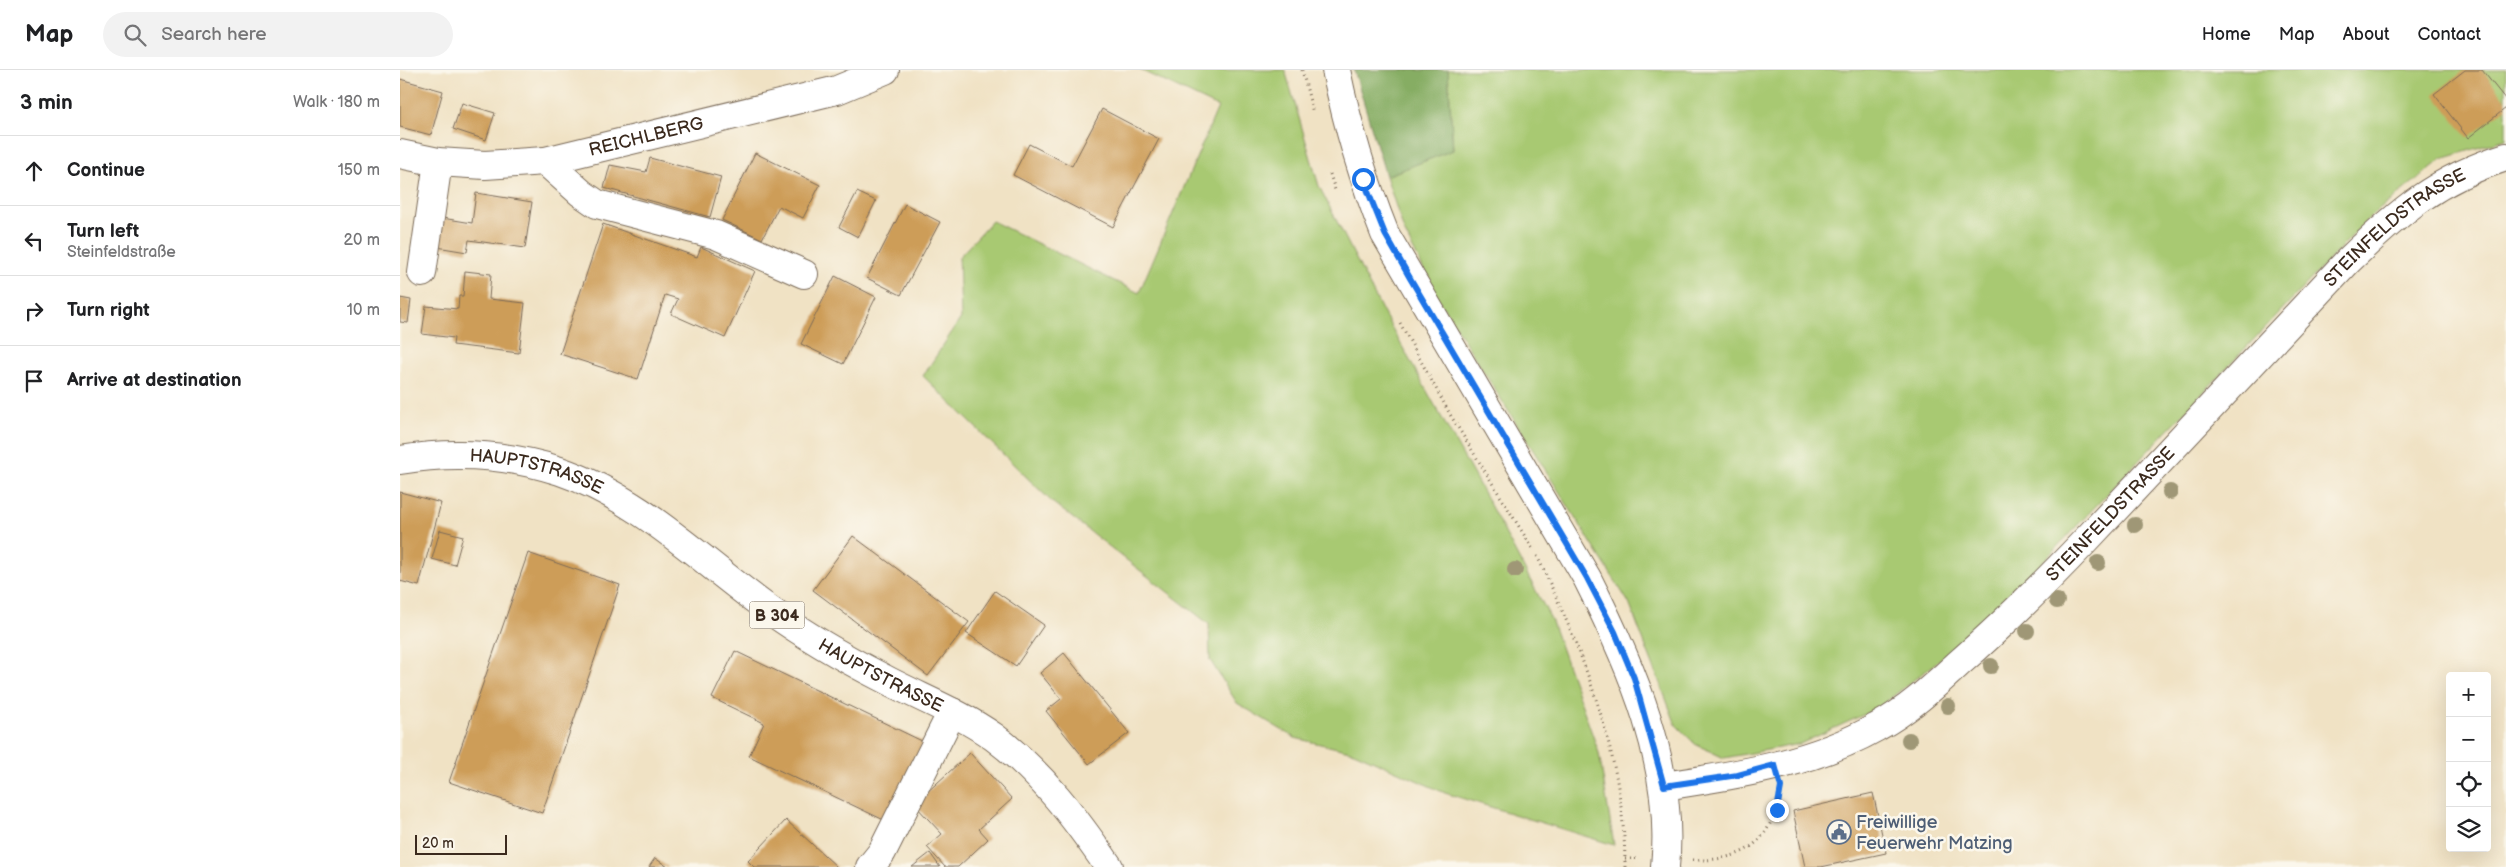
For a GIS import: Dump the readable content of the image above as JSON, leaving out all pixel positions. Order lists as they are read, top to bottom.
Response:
{
  "streets": {
    "street": [
      "REICHLBERG",
      "STEINFELDSTRASSE",
      "HAUPTSTRASSE",
      "B 304"
    ]
  },
  "places": {
    "public building": ["Freiwillige Feuerwehr Matzing"]
  },
  "scale_bar": "20 m",
  "page": {
    "header": "Map",
    "search": "Search here",
    "nav": [
      "Home",
      "Map",
      "About",
      "Contact"
    ],
    "heading": ["3 min", "Walk · 180 m"],
    "list": [
      ["Continue", "150 m"],
      ["Turn left", "Steinfeldstraße", "20 m"],
      ["Turn right", "10 m"],
      "Arrive at destination"
    ],
    "map_buttons": ["+", "−"],
    "scale": "20 m"
  }
}
